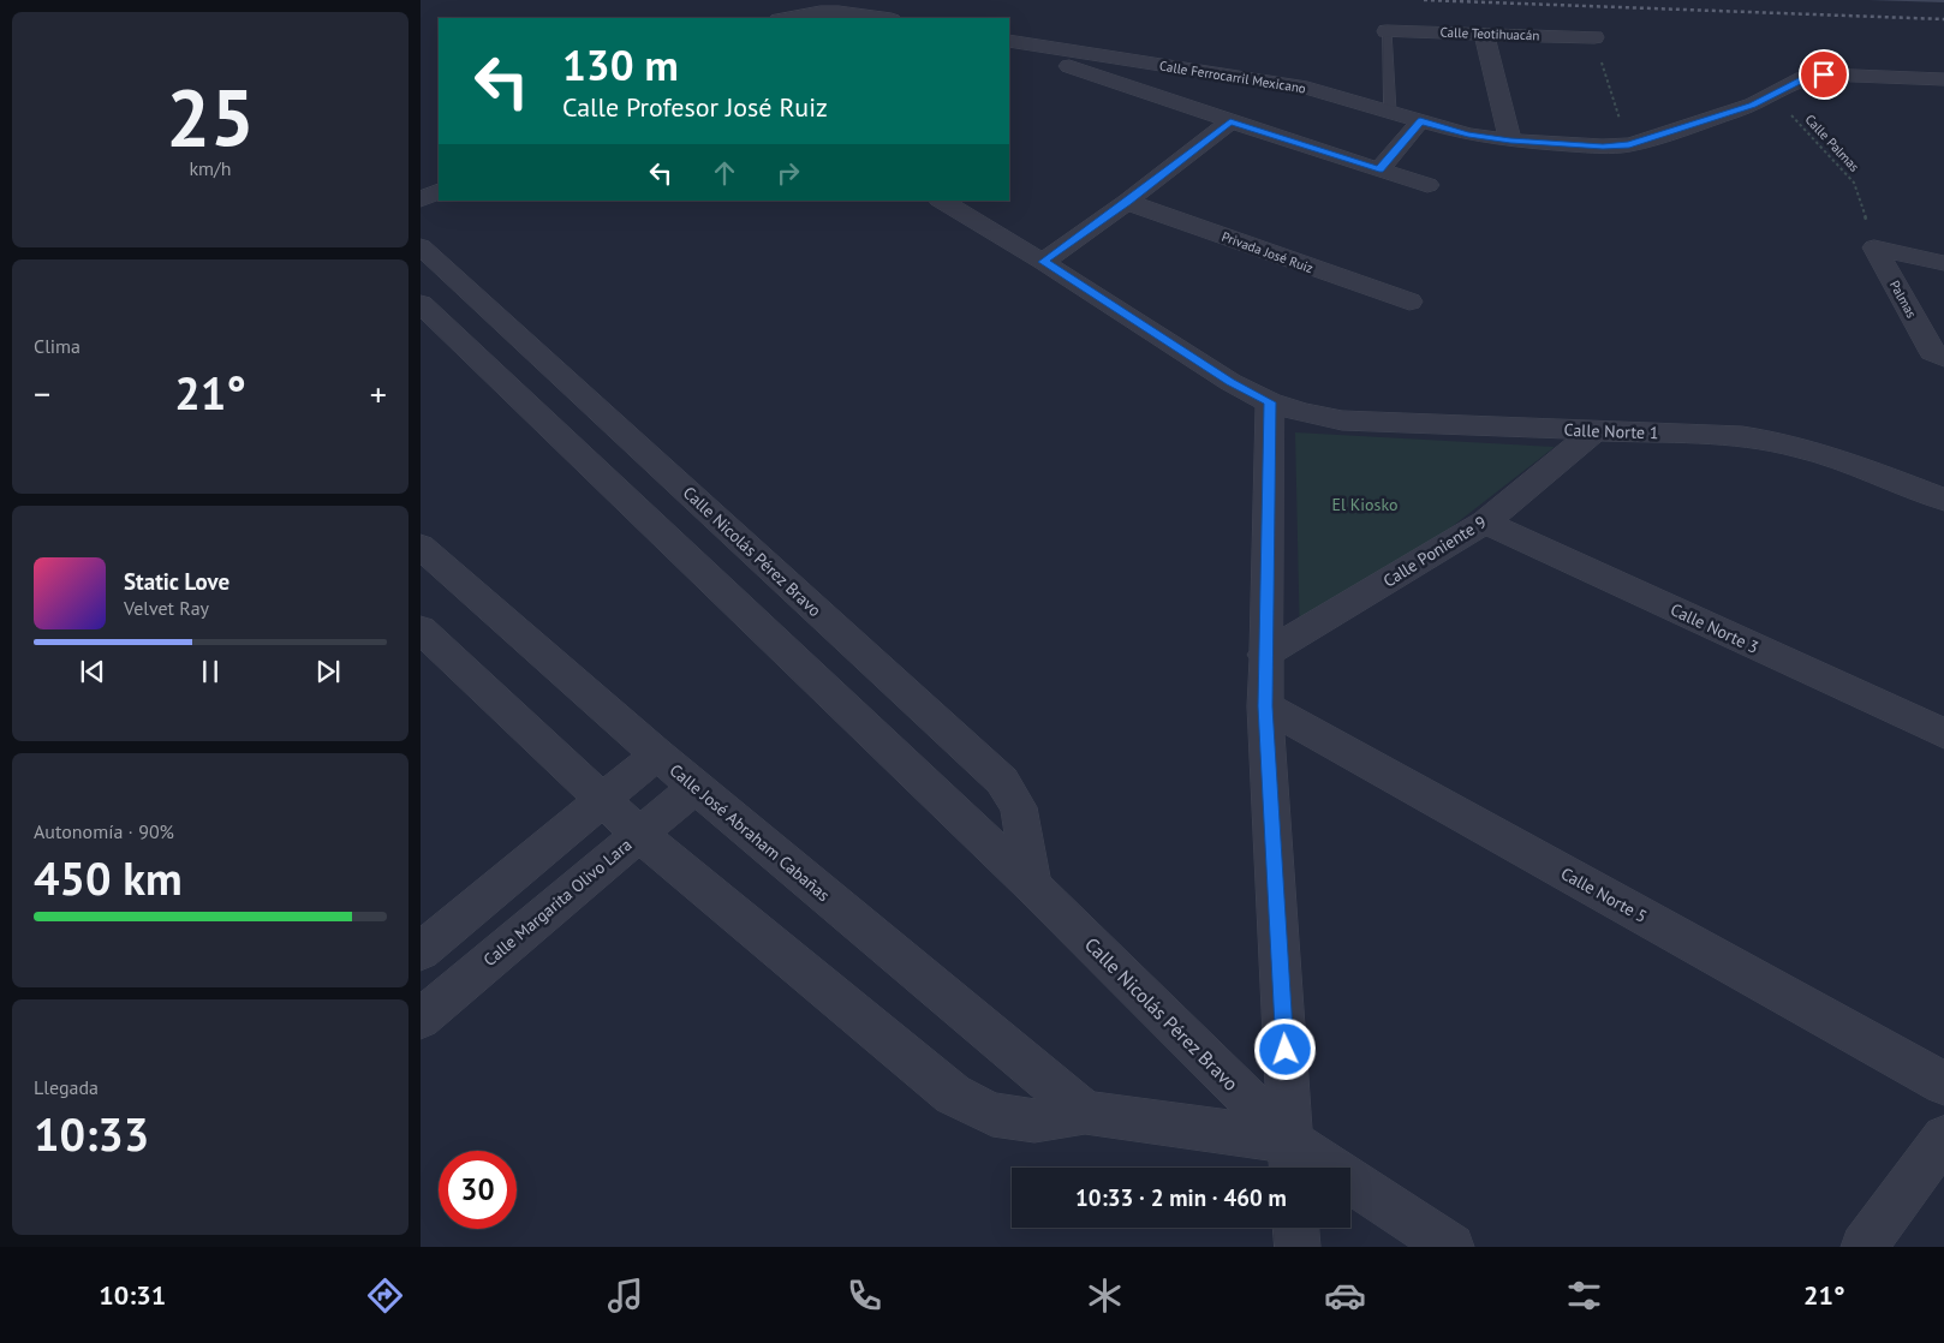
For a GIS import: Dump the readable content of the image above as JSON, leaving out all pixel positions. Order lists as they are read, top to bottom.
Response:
{
  "streets": {
    "street": [
      "Calle Teotihuacán",
      "Calle Ferrocarril Mexicano",
      "Privada José Ruiz",
      "Palmas",
      "Calle Norte 1",
      "Calle Nicolás Pérez Bravo",
      "Calle Poniente 9",
      "Calle Norte 3",
      "Calle José Abraham Cabañas",
      "Calle Norte 5",
      "Calle Margarita Olivo Lara"
    ],
    "path": ["Calle Palmas"]
  },
  "crossings": [
    ["Calle Ferrocarril Mexicano", "Calle Palmas"],
    ["Calle Palmas", "Palmas"],
    ["Calle Norte 1", "Calle Poniente 9"],
    ["Calle Poniente 9", "Calle Norte 3"],
    ["Calle José Abraham Cabañas", "Calle Margarita Olivo Lara"]
  ],
  "parks": ["El Kiosko"],
  "page": {
    "tile": [
      ["25", "km/h"],
      "Clima",
      ["Autonomía · 90%", "450 km"],
      ["Llegada", "10:33"]
    ],
    "turn": ["130 m", "Calle Profesor José Ruiz"],
    "heat": ["−", "21°", "+"],
    "song": ["Static Love", "Velvet Ray"],
    "limit": "30",
    "trip": "10:33 · 2 min · 460 m",
    "tabs": ["10:31", "21°"]
  }
}
